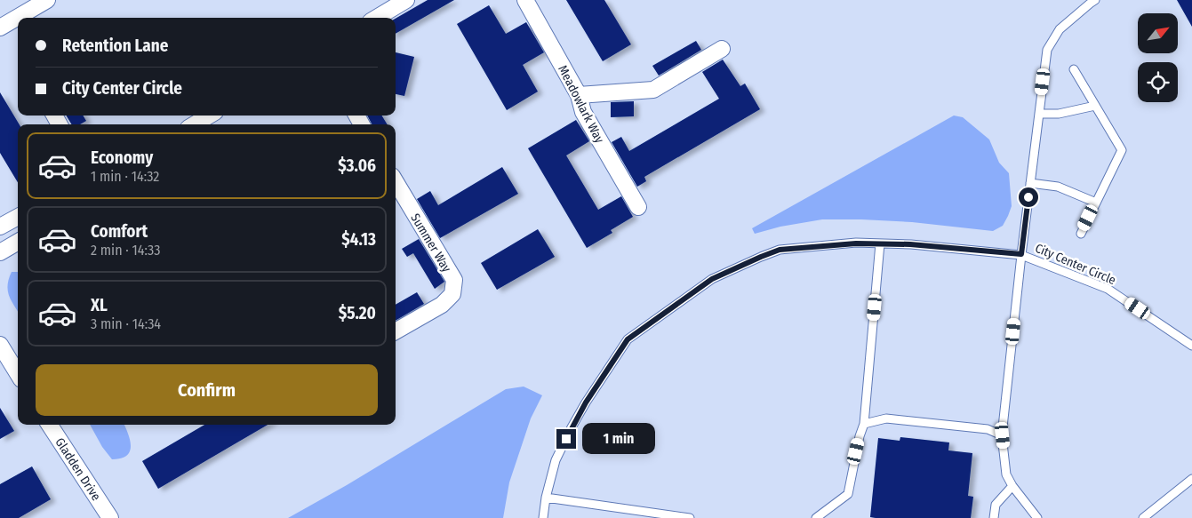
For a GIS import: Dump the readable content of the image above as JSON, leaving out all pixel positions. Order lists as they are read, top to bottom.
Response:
{
  "streets": {
    "street": ["Meadowlark Way", "Summer Way", "Gladden Drive"],
    "lane": ["City Center Circle"]
  },
  "north": "top right",
  "page": {
    "banner": ["Retention Lane", "City Center Circle"],
    "list": [
      {
        "name": "Economy",
        "note": "1 min · 14:32",
        "value": "$3.06"
      },
      {
        "name": "Comfort",
        "note": "2 min · 14:33",
        "value": "$4.13"
      },
      {
        "name": "XL",
        "note": "3 min · 14:34",
        "value": "$5.20"
      }
    ],
    "buttons": "Confirm",
    "bubble": "1 min"
  }
}
